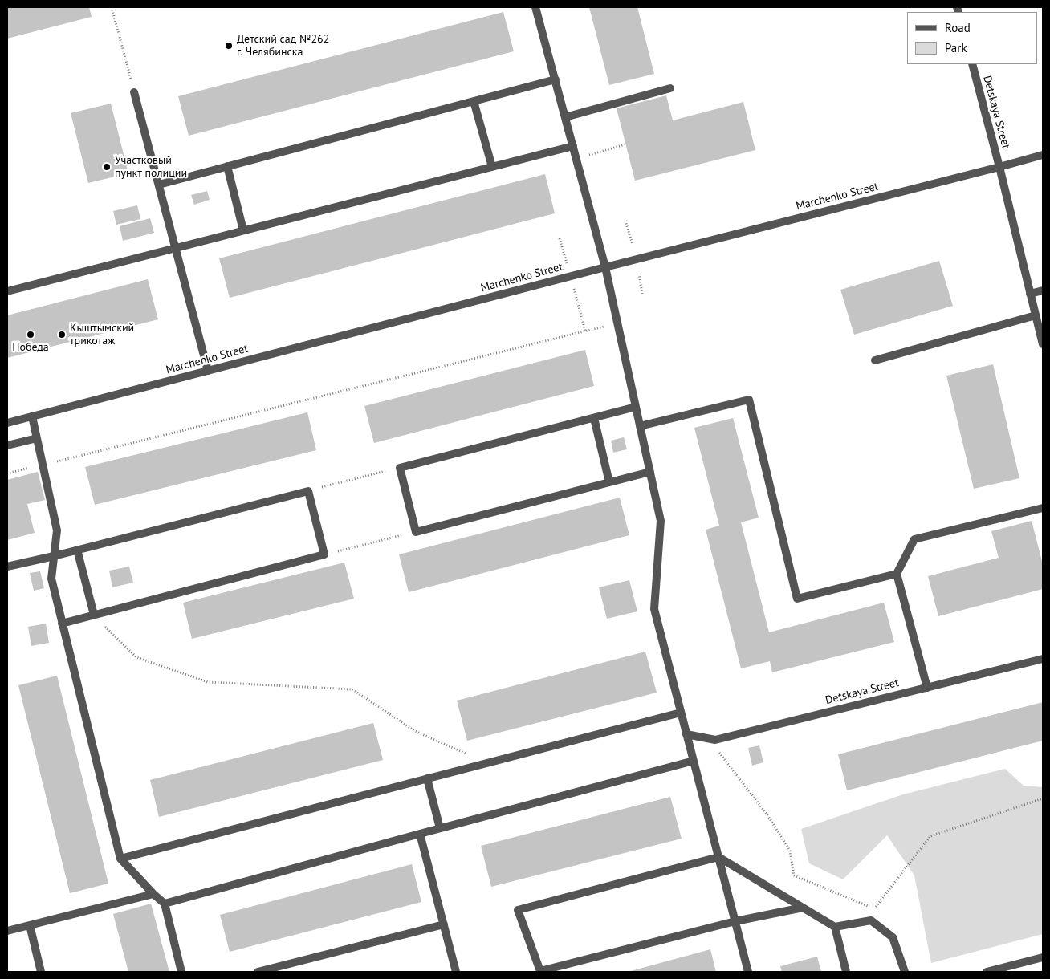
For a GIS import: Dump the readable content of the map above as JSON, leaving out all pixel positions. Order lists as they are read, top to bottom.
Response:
{
  "streets": {
    "street": ["Detskaya Street", "Marchenko Street"]
  },
  "crossings": [
    ["Detskaya Street", "Marchenko Street"]
  ],
  "places": [
    "Детский сад №262 г. Челябинска",
    "Участковый пункт полиции",
    "Победа",
    "Кыштымский трикотаж"
  ],
  "legend": ["Road", "Park"]
}
